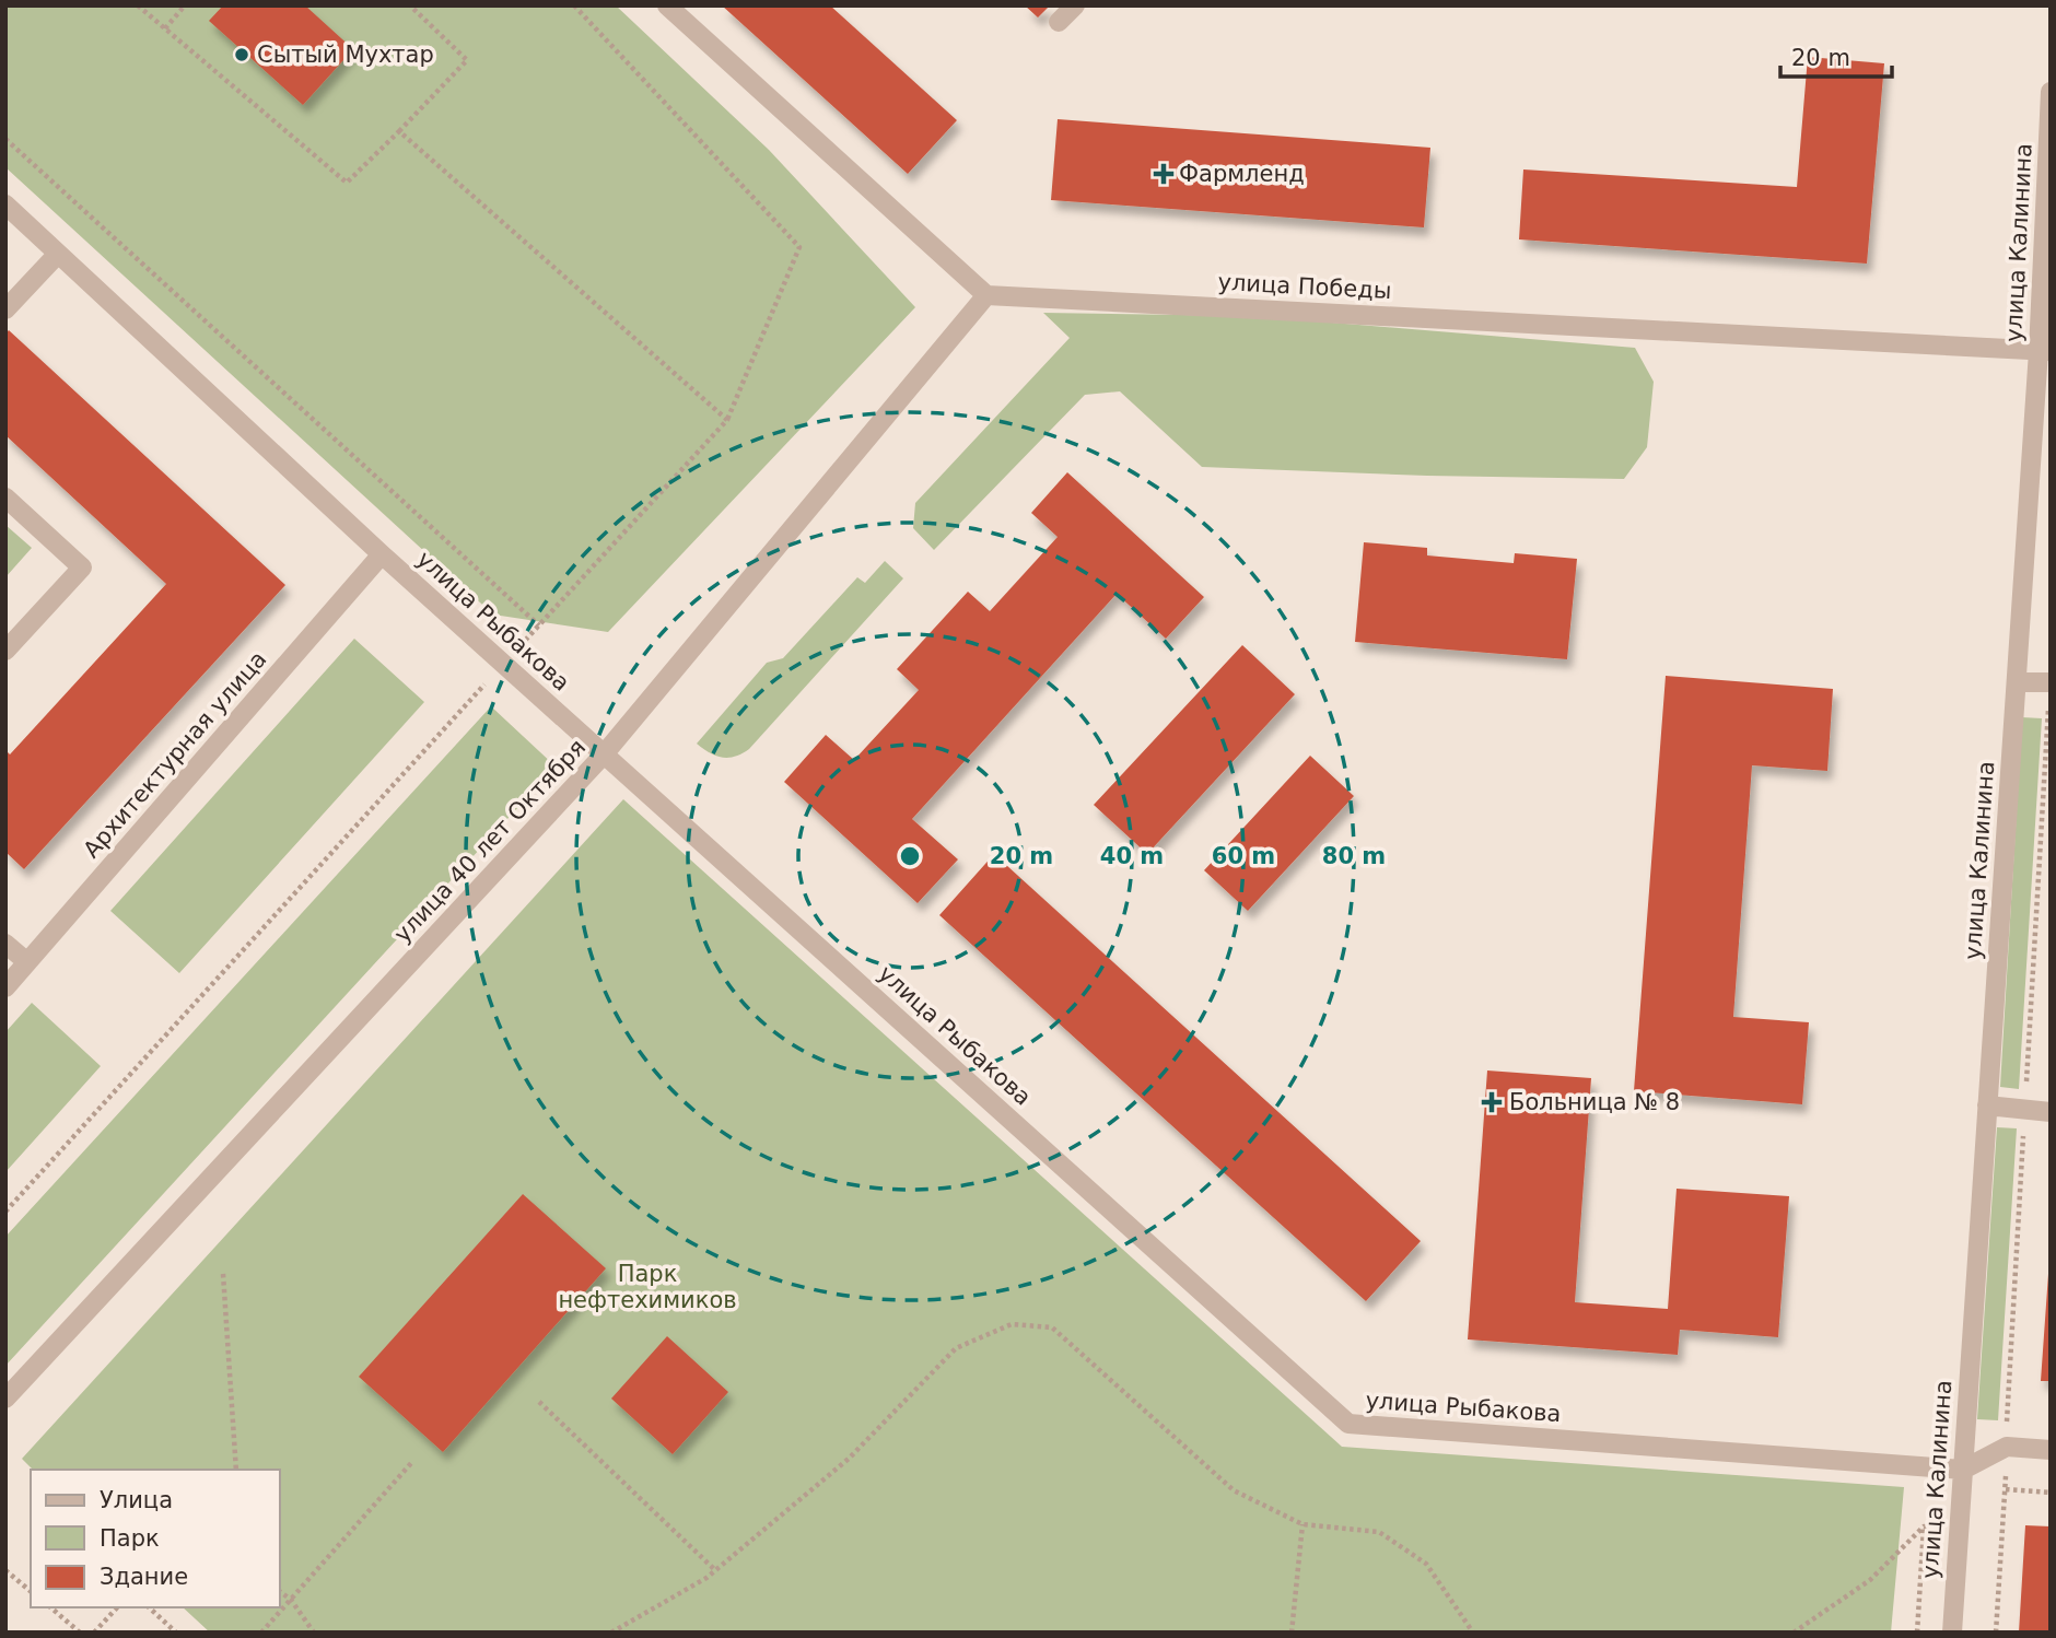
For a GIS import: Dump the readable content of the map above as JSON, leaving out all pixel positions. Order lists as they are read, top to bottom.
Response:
{
  "streets": {
    "street": [
      "улица Калинина",
      "улица Победы",
      "улица Рыбакова",
      "Архитектурная улица",
      "улица 40 лет Октября"
    ]
  },
  "crossings": [
    ["улица Калинина", "улица Победы"],
    ["улица Калинина", "улица Рыбакова"],
    ["улица Победы", "улица 40 лет Октября"],
    ["улица Рыбакова", "Архитектурная улица"],
    ["улица Рыбакова", "улица 40 лет Октября"]
  ],
  "parks": ["Парк нефтехимиков"],
  "places": {
    "other": ["Сытый Мухтар"],
    "health": ["Фармленд", "Больница № 8"]
  },
  "legend": ["Улица", "Парк", "Здание"],
  "scale_bar": "20 m",
  "rings": [
    "20 m",
    "40 m",
    "60 m",
    "80 m"
  ]
}
